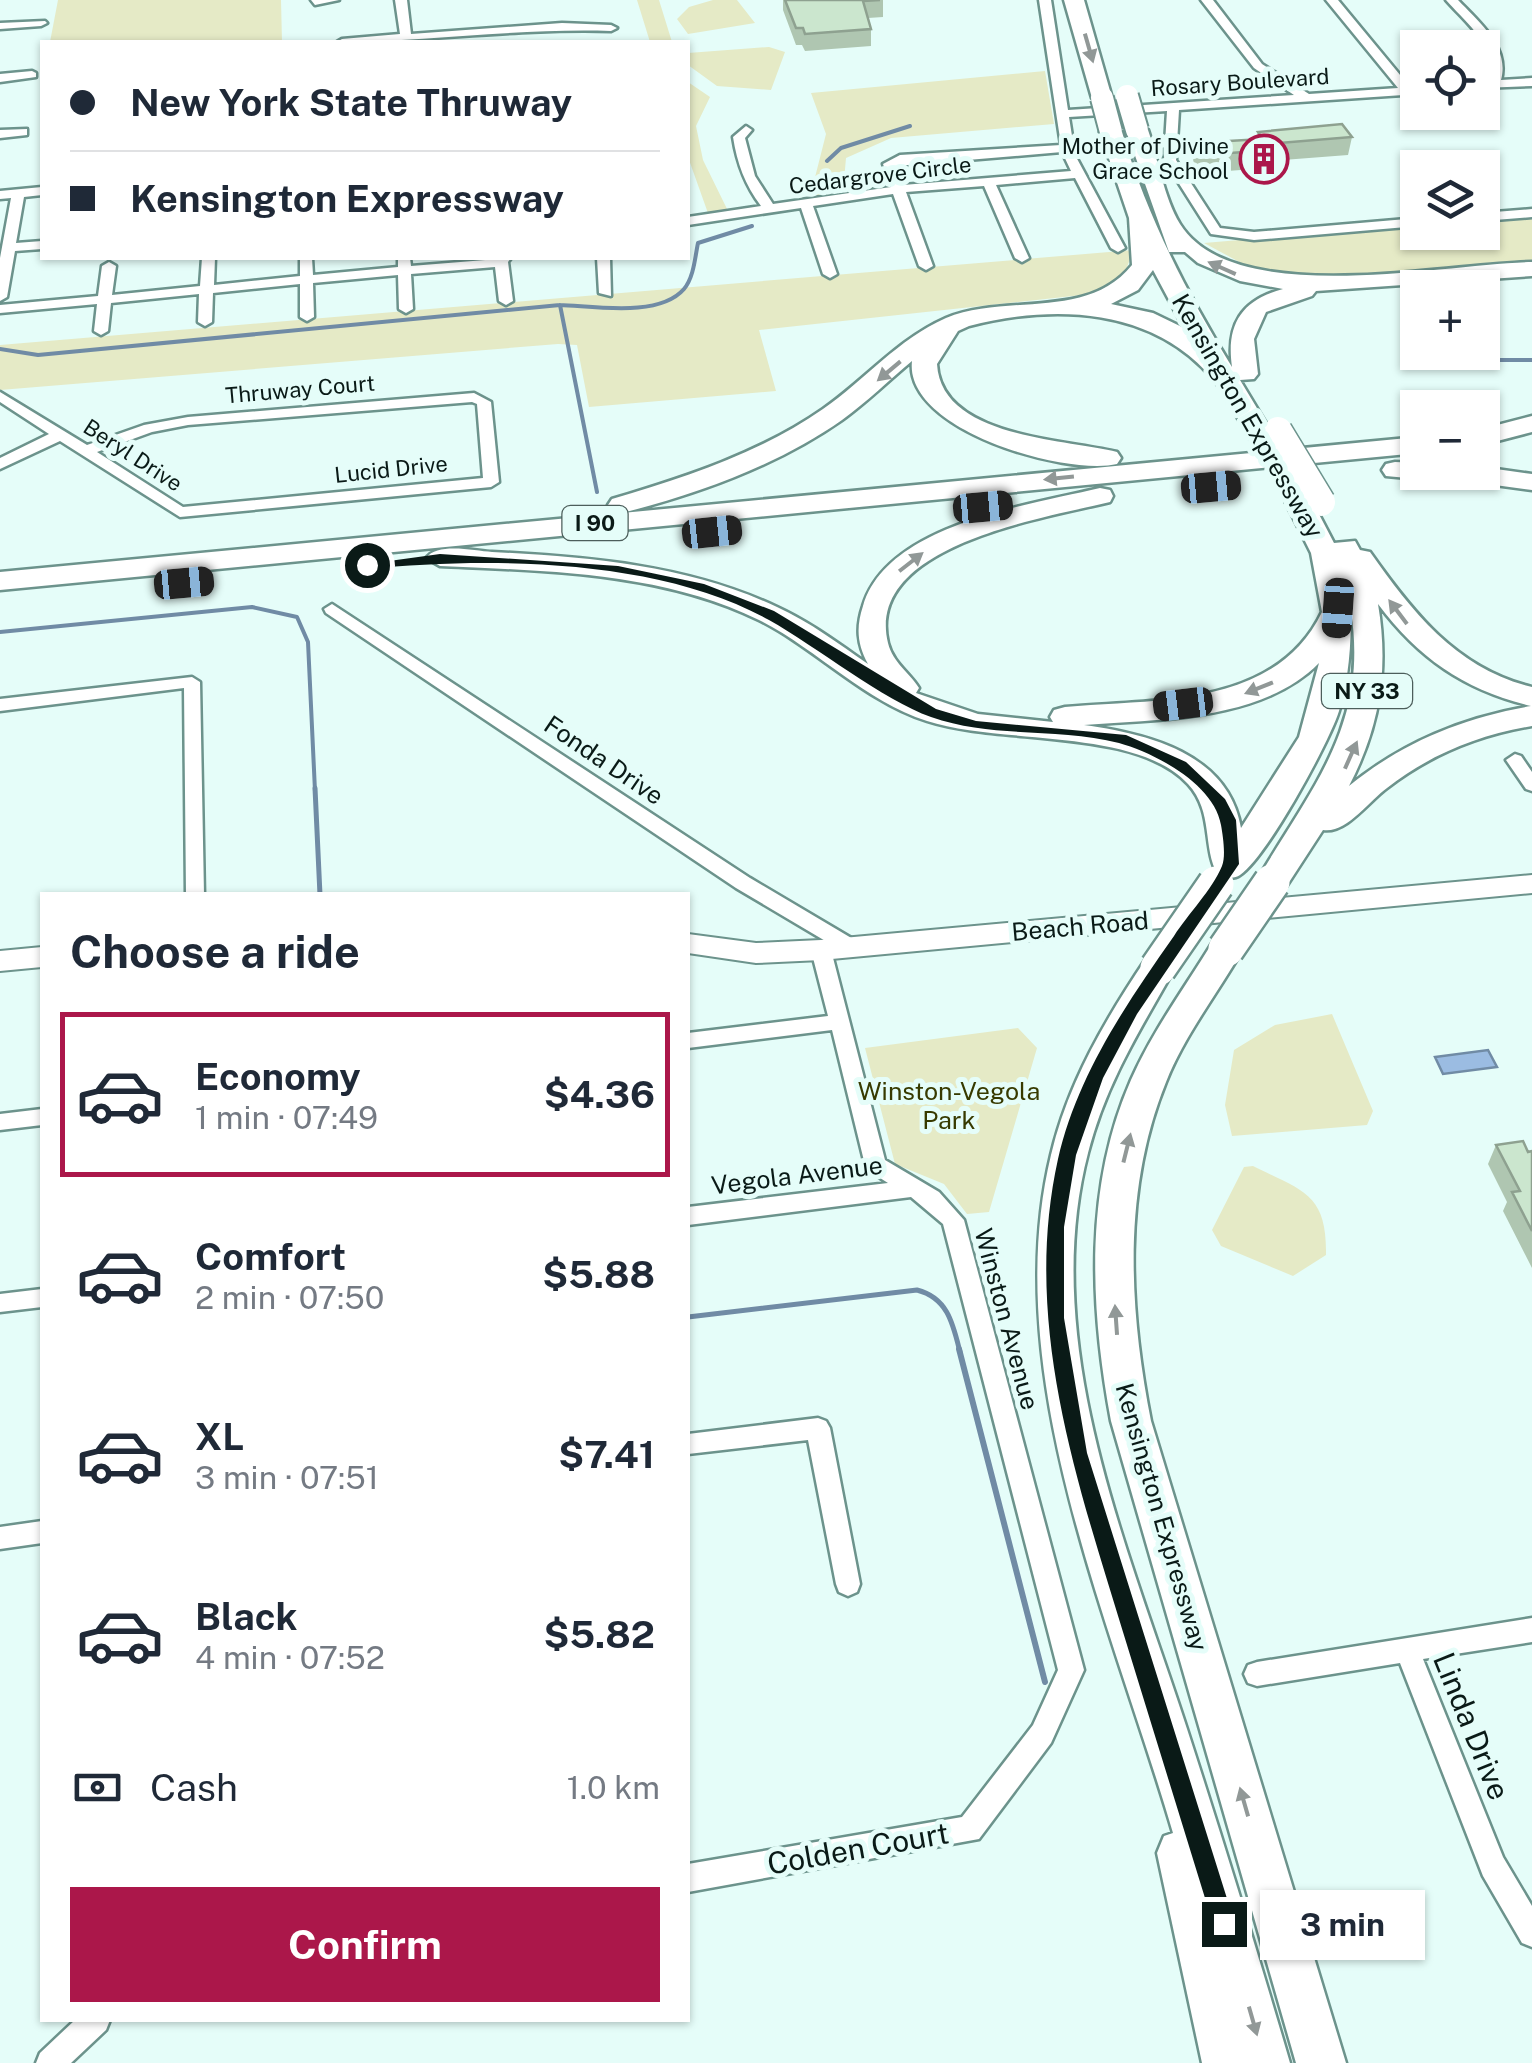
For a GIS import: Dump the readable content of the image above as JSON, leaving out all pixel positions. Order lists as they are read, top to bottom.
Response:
{
  "streets": {
    "highway": ["Kensington Expressway", "I 90", "NY 33"],
    "street": [
      "Rosary Boulevard",
      "Cedargrove Circle",
      "Thruway Court",
      "Beryl Drive",
      "Lucid Drive",
      "Fonda Drive",
      "Beach Road",
      "Vegola Avenue",
      "Winston Avenue",
      "Linda Drive",
      "Colden Court"
    ]
  },
  "crossings": [
    ["Thruway Court", "Beryl Drive"],
    ["Thruway Court", "Lucid Drive"],
    ["Beryl Drive", "Lucid Drive"],
    ["Fonda Drive", "Beach Road"],
    ["Beach Road", "Winston Avenue"],
    ["Vegola Avenue", "Winston Avenue"],
    ["Winston Avenue", "Colden Court"]
  ],
  "parks": ["Winston-Vegola Park"],
  "places": {
    "building": ["Mother of Divine Grace School"]
  },
  "page": {
    "map_buttons": ["+", "−"],
    "banner": ["New York State Thruway", "Kensington Expressway"],
    "heading": "Choose a ride",
    "list": [
      {
        "name": "Economy",
        "note": "1 min · 07:49",
        "value": "$4.36"
      },
      {
        "name": "Comfort",
        "note": "2 min · 07:50",
        "value": "$5.88"
      },
      {
        "name": "XL",
        "note": "3 min · 07:51",
        "value": "$7.41"
      },
      {
        "name": "Black",
        "note": "4 min · 07:52",
        "value": "$5.82"
      }
    ],
    "pay": ["Cash", "1.0 km"],
    "buttons": "Confirm",
    "bubble": "3 min"
  }
}
